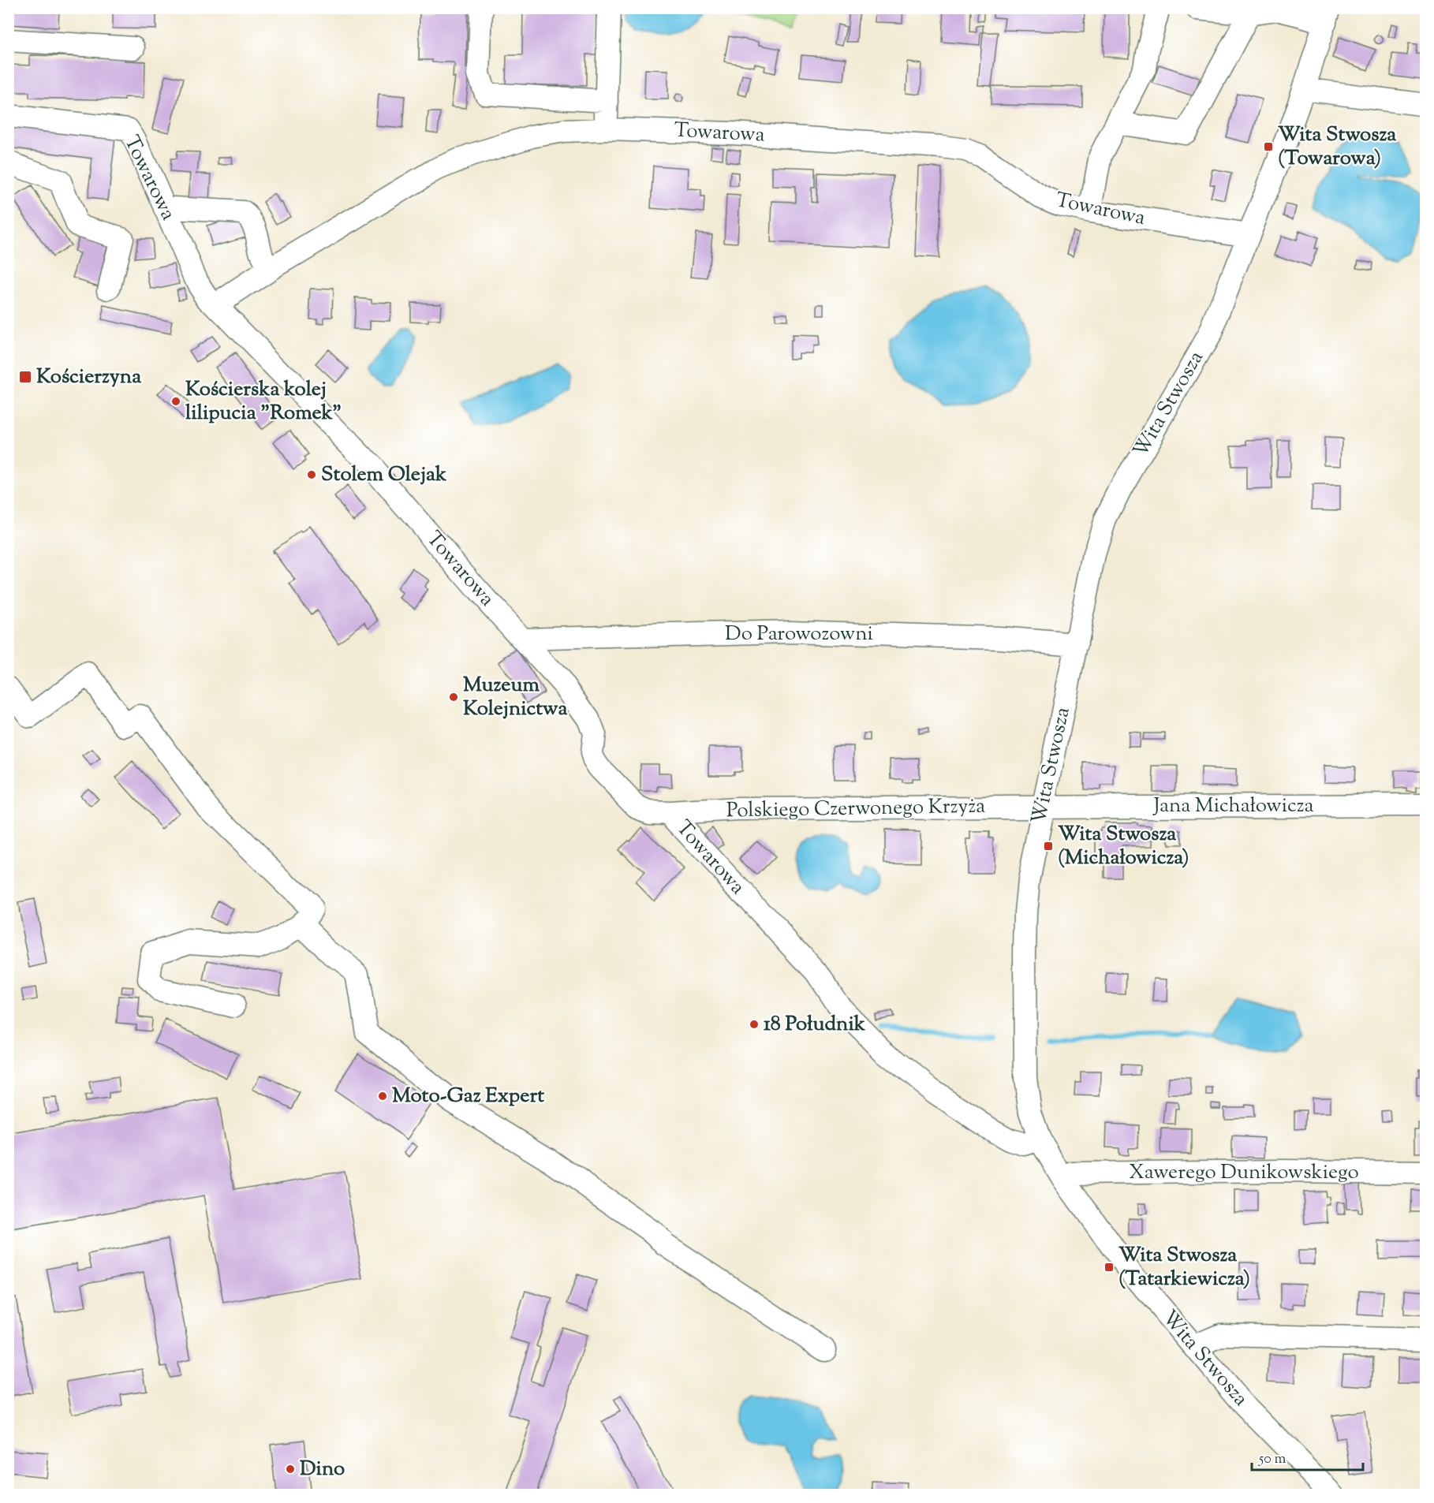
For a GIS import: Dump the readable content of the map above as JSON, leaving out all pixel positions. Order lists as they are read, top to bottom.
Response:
{
  "streets": {
    "street": [
      "Towarowa",
      "Wita Stwosza",
      "Do Parowozowni",
      "Jana Michałowicza",
      "Polskiego Czerwonego Krzyża",
      "Xawerego Dunikowskiego"
    ]
  },
  "crossings": [
    ["Towarowa", "Wita Stwosza"],
    ["Towarowa", "Do Parowozowni"],
    ["Towarowa", "Polskiego Czerwonego Krzyża"],
    ["Wita Stwosza", "Do Parowozowni"],
    ["Wita Stwosza", "Jana Michałowicza"],
    ["Wita Stwosza", "Polskiego Czerwonego Krzyża"],
    ["Wita Stwosza", "Xawerego Dunikowskiego"],
    ["Jana Michałowicza", "Polskiego Czerwonego Krzyża"]
  ],
  "places": {
    "transit": [
      "Wita Stwosza (Towarowa)",
      "Kościerzyna",
      "Wita Stwosza (Michałowicza)",
      "Wita Stwosza (Tatarkiewicza)"
    ],
    "other": [
      "Kościerska kolej lilipucia \"Romek\"",
      "Stolem Olejak",
      "Muzeum Kolejnictwa",
      "18 Południk",
      "Moto-Gaz Expert",
      "Dino"
    ]
  },
  "scale_bar": "50 m"
}
